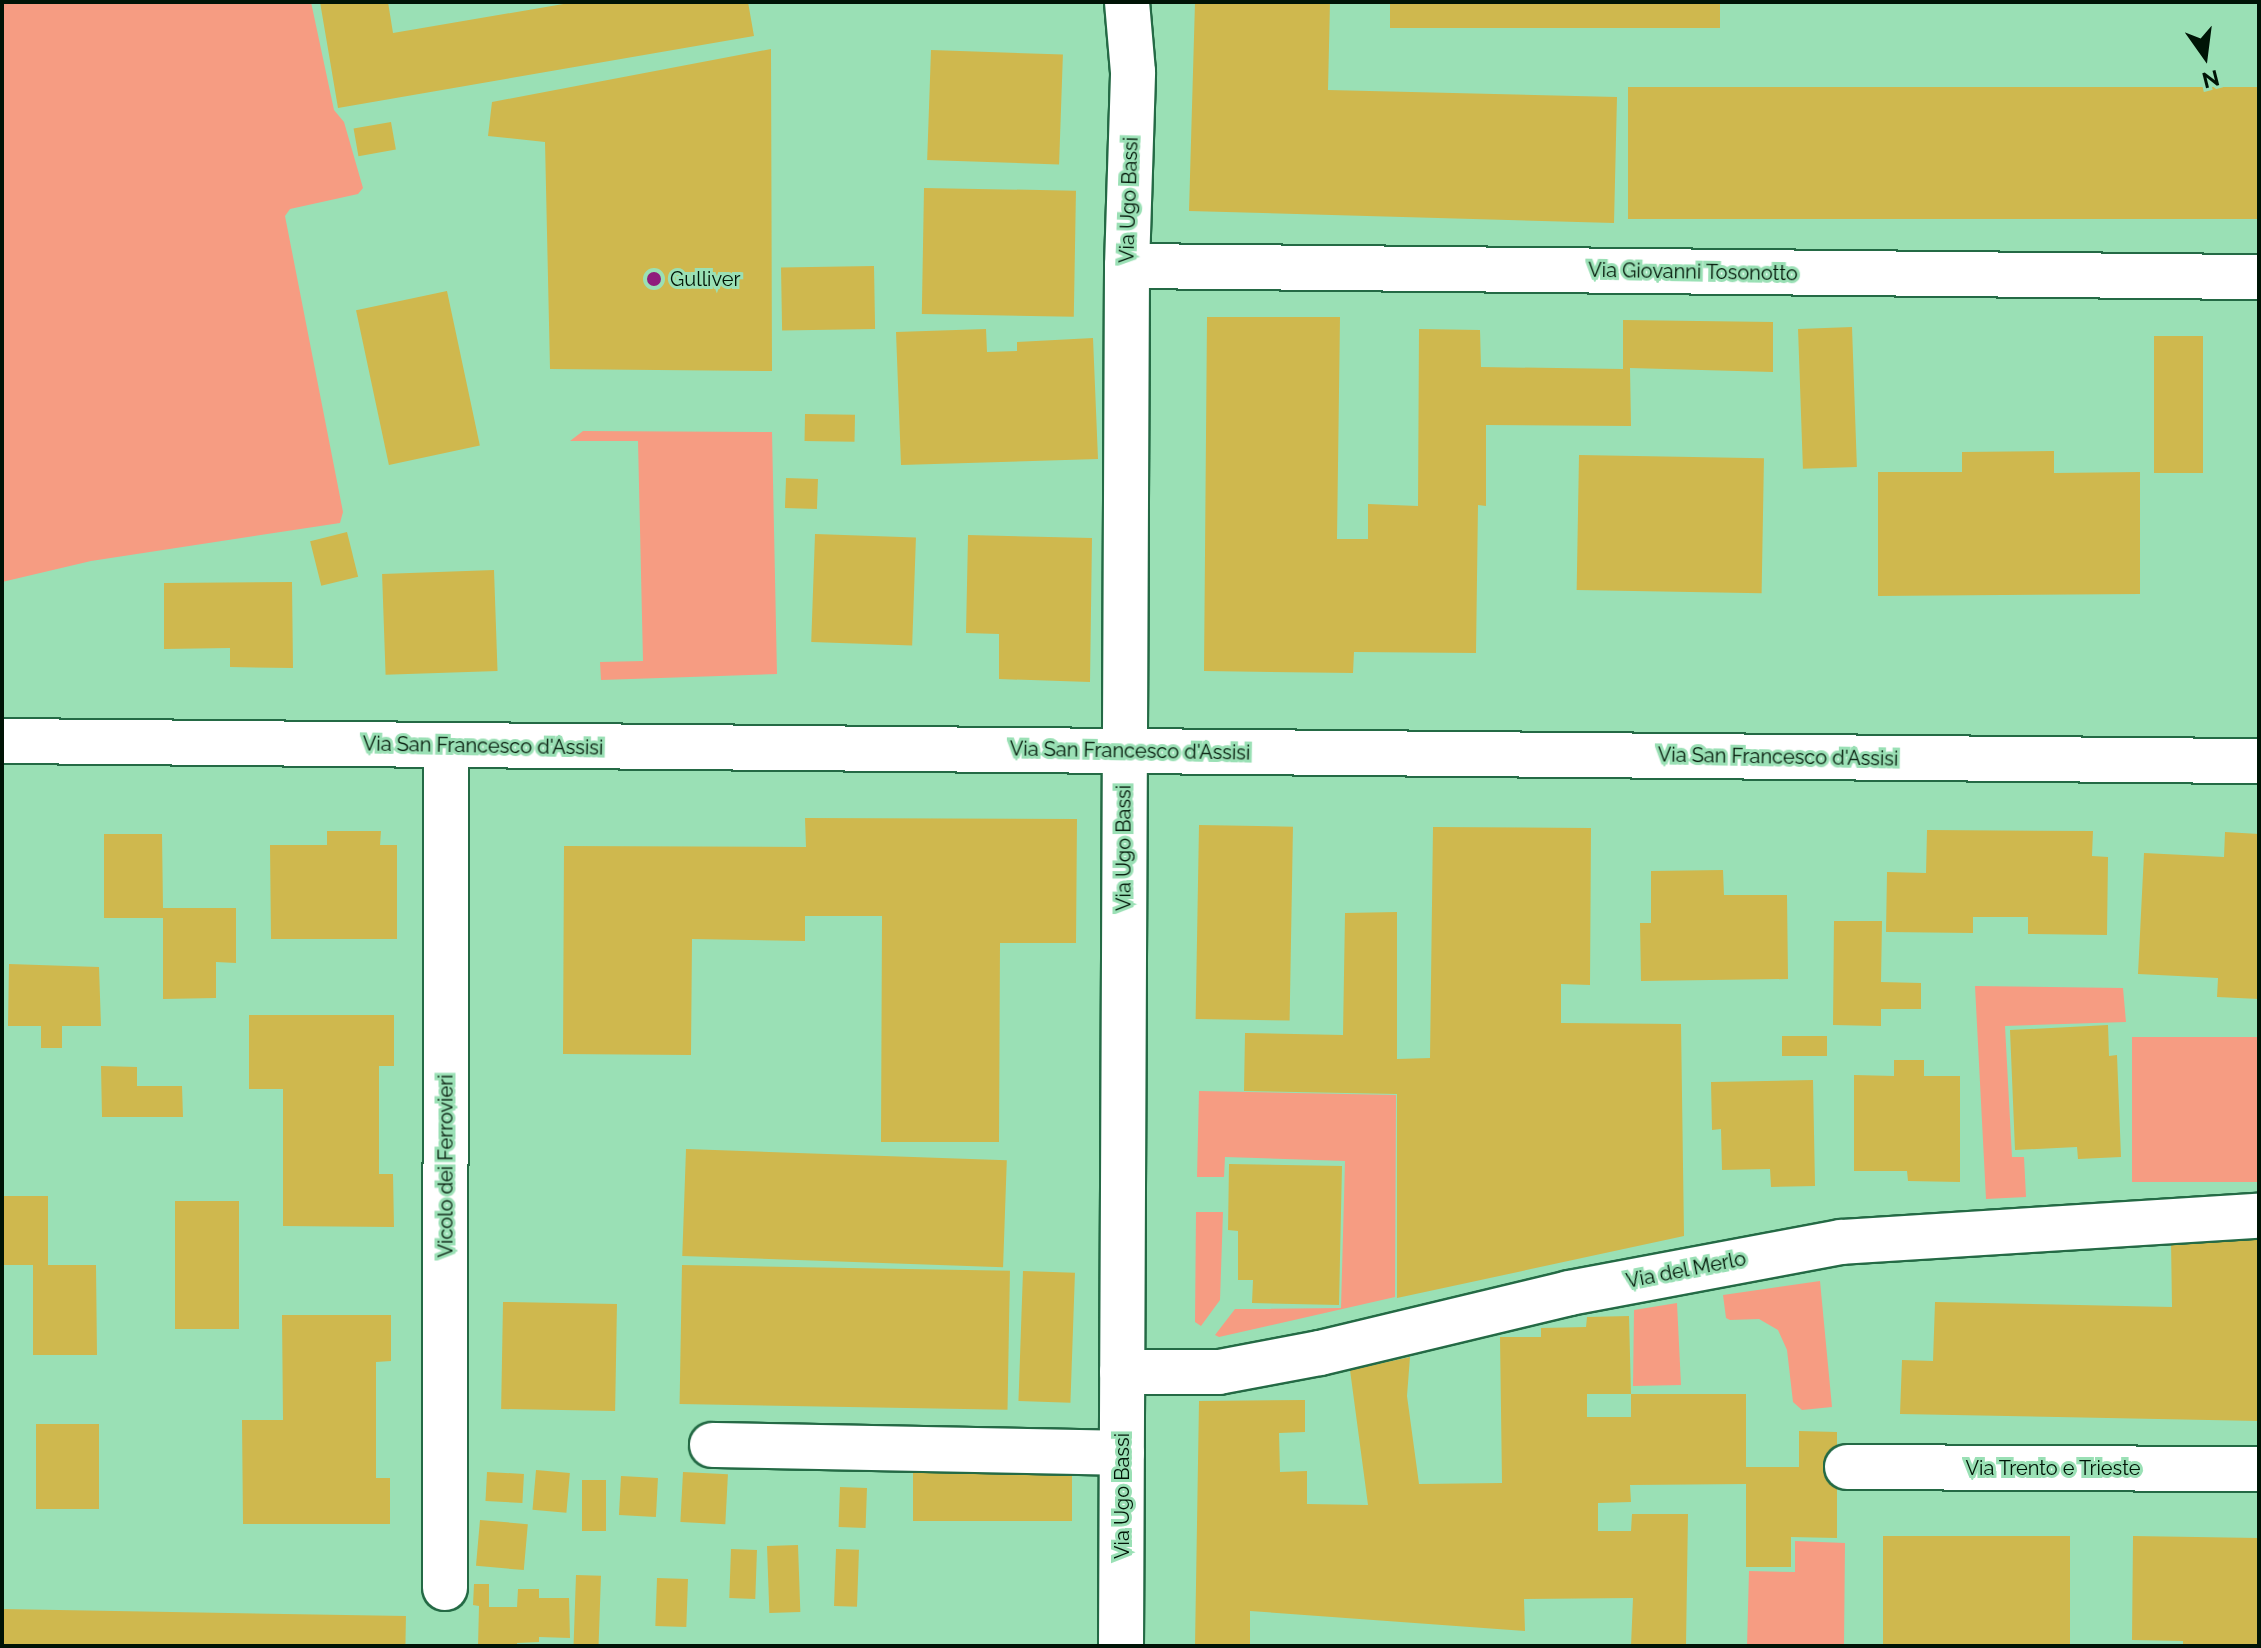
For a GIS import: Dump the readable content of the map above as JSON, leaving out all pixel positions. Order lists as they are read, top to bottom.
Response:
{
  "streets": {
    "street": [
      "Via Ugo Bassi",
      "Via Giovanni Tosonotto",
      "Via San Francesco d'Assisi",
      "Vicolo dei Ferrovieri",
      "Via del Merlo",
      "Via Trento e Trieste"
    ]
  },
  "crossings": [
    ["Via Ugo Bassi", "Via Giovanni Tosonotto"],
    ["Via Ugo Bassi", "Via San Francesco d'Assisi"],
    ["Via Ugo Bassi", "Via del Merlo"],
    ["Via San Francesco d'Assisi", "Vicolo dei Ferrovieri"]
  ],
  "places": ["Gulliver"],
  "north": "bottom"
}
